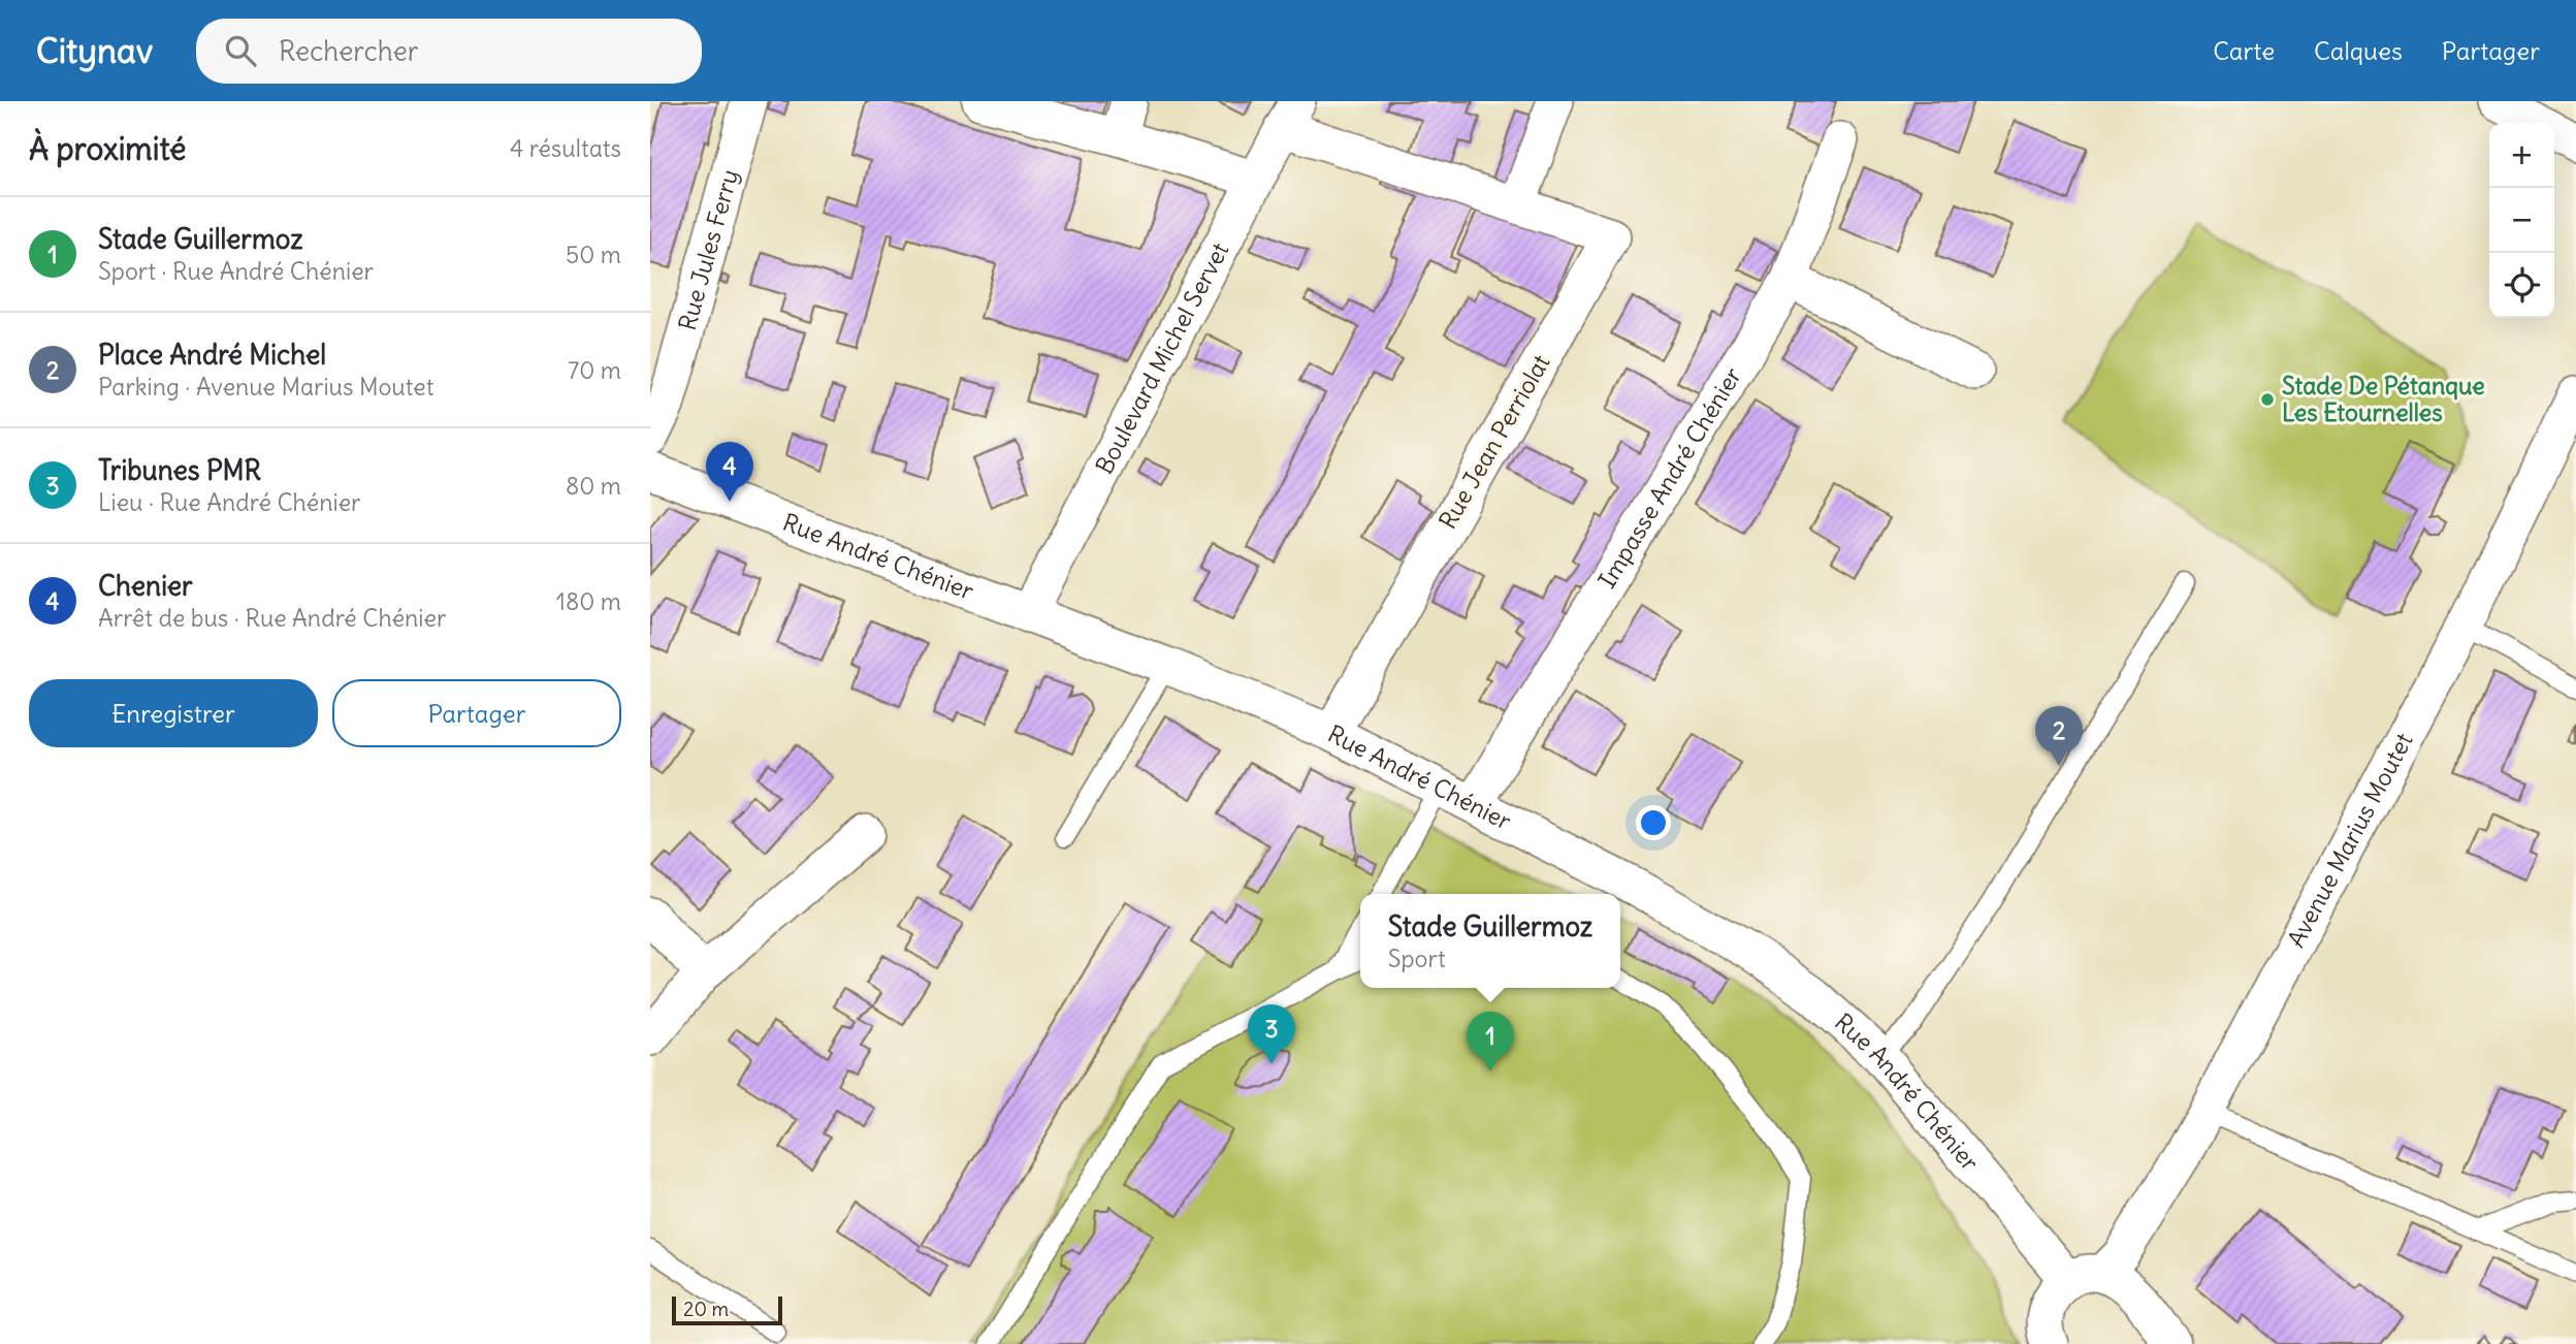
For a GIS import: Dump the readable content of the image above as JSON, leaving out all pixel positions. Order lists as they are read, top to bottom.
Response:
{
  "streets": {
    "street": [
      "Rue Jules Ferry",
      "Boulevard Michel Servet",
      "Rue Jean Perriolat",
      "Impasse André Chénier",
      "Rue André Chénier",
      "Avenue Marius Moutet"
    ]
  },
  "crossings": [
    ["Boulevard Michel Servet", "Rue Jean Perriolat"],
    ["Boulevard Michel Servet", "Rue André Chénier"],
    ["Rue Jean Perriolat", "Rue André Chénier"],
    ["Impasse André Chénier", "Rue André Chénier"]
  ],
  "places": ["Stade De Pétanque Les Etournelles"],
  "scale_bar": "20 m",
  "page": {
    "header": "Citynav",
    "search": "Rechercher",
    "nav": ["Carte", "Calques", "Partager"],
    "heading": ["À proximité", "4 résultats"],
    "map_buttons": ["+", "−"],
    "list": [
      {
        "mark": "1",
        "name": "Stade Guillermoz",
        "note": "Sport · Rue André Chénier",
        "value": "50 m"
      },
      {
        "mark": "2",
        "name": "Place André Michel",
        "note": "Parking · Avenue Marius Moutet",
        "value": "70 m"
      },
      {
        "mark": "3",
        "name": "Tribunes PMR",
        "note": "Lieu · Rue André Chénier",
        "value": "80 m"
      },
      {
        "mark": "4",
        "name": "Chenier",
        "note": "Arrêt de bus · Rue André Chénier",
        "value": "180 m"
      }
    ],
    "pins": [
      "4",
      "2",
      "3",
      "1"
    ],
    "buttons": ["Enregistrer", "Partager"],
    "popup": ["Stade Guillermoz", "Sport"],
    "scale": "20 m"
  }
}
